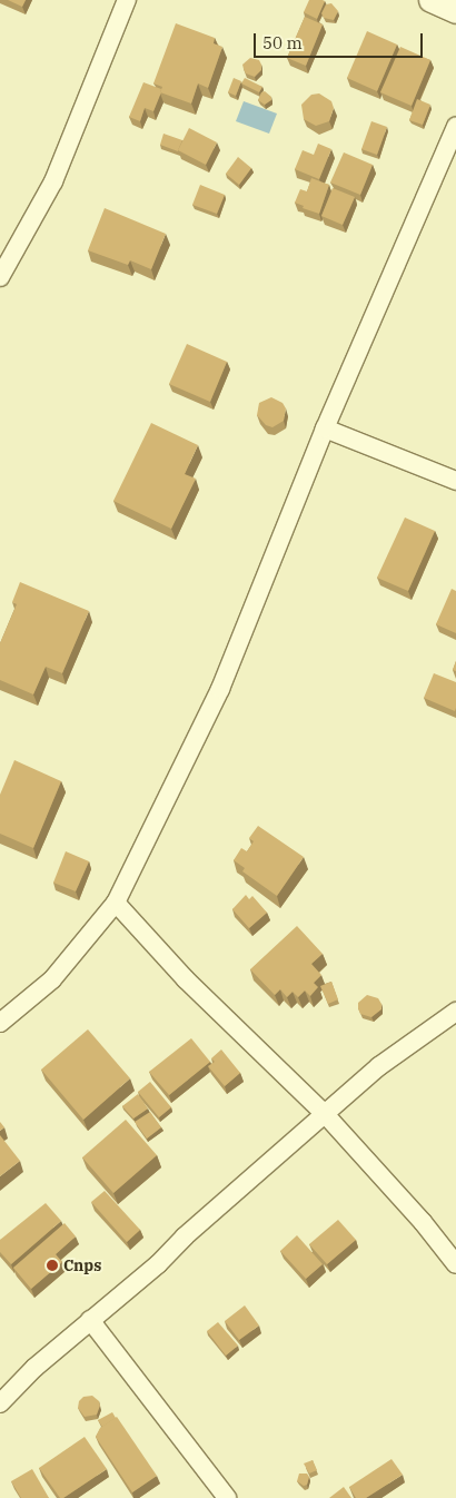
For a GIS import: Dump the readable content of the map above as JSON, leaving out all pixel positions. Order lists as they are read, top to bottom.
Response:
{
  "places": ["Cnps"],
  "scale_bar": "50 m"
}
